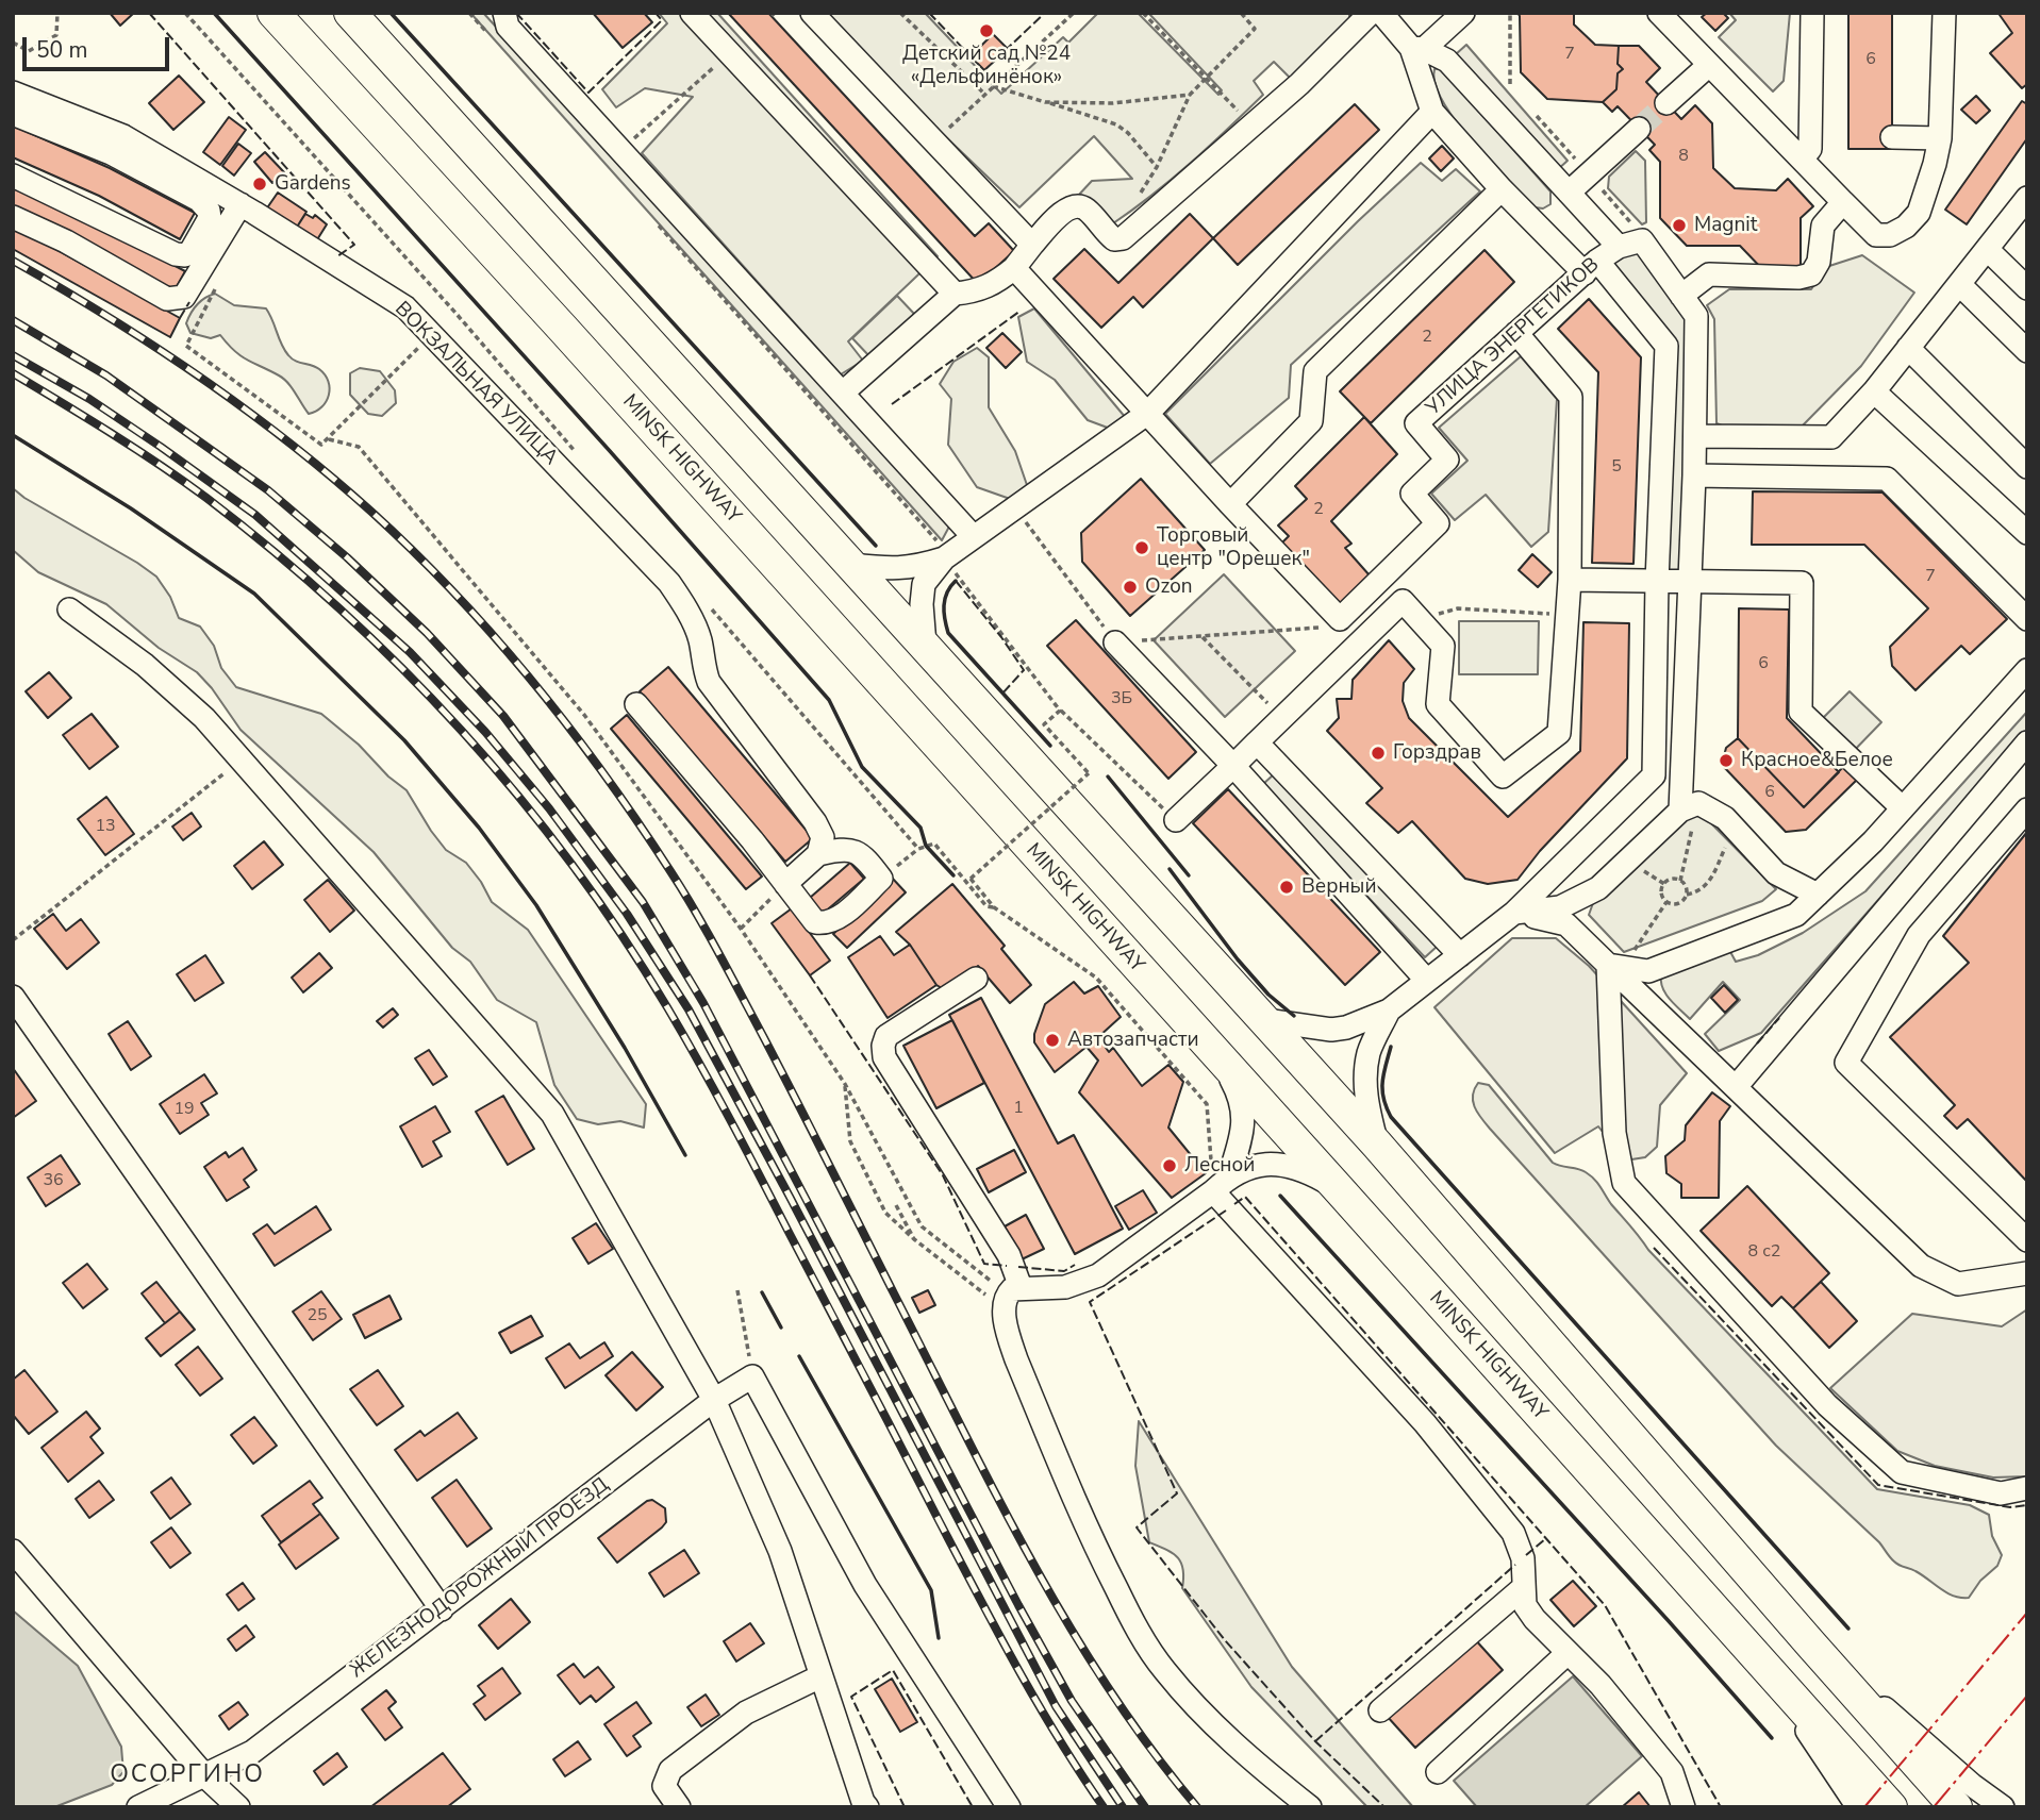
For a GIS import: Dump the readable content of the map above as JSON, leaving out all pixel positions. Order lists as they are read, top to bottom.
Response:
{
  "streets": {
    "highway": ["MINSK HIGHWAY"],
    "street": ["УЛИЦА ЭНЕРГЕТИКОВ", "ВОКЗАЛЬНАЯ УЛИЦА", "ЖЕЛЕЗНОДОРОЖНЫЙ ПРОЕЗД"]
  },
  "districts": ["ОСОРГИНО"],
  "places": [
    "Детский сад №24 «Дельфинёнок»",
    "Gardens",
    "Magnit",
    "Торговый центр \"Орешек\"",
    "Ozon",
    "Горздрав",
    "Красное&Белое",
    "Верный",
    "Автозапчасти",
    "Лесной"
  ],
  "house_numbers": [
    "7",
    "6",
    "8",
    "2",
    "5",
    "2",
    "7",
    "6",
    "3Б",
    "6",
    "13",
    "1",
    "19",
    "36",
    "8 с2",
    "25"
  ],
  "scale_bar": "50 m"
}
